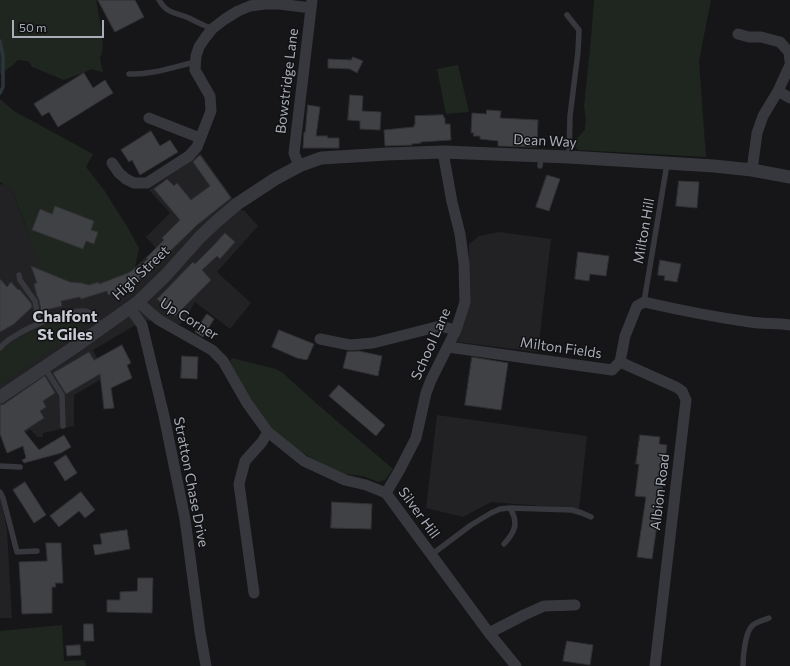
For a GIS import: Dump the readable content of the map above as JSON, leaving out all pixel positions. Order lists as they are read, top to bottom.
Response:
{
  "streets": {
    "street": [
      "Bowstridge Lane",
      "Dean Way",
      "High Street",
      "Up Corner",
      "School Lane",
      "Milton Fields",
      "Stratton Chase Drive",
      "Albion Road",
      "Silver Hill"
    ],
    "lane": ["Milton Hill"]
  },
  "crossings": [
    ["Bowstridge Lane", "Dean Way"],
    ["Bowstridge Lane", "High Street"],
    ["Dean Way", "Milton Hill"],
    ["Dean Way", "High Street"],
    ["Dean Way", "School Lane"],
    ["Milton Hill", "Milton Fields"],
    ["High Street", "Up Corner"],
    ["High Street", "Stratton Chase Drive"],
    ["Up Corner", "Stratton Chase Drive"],
    ["Up Corner", "Silver Hill"],
    ["School Lane", "Milton Fields"],
    ["School Lane", "Silver Hill"],
    ["Milton Fields", "Albion Road"]
  ],
  "districts": ["Chalfont St Giles"],
  "scale_bar": "50 m"
}
